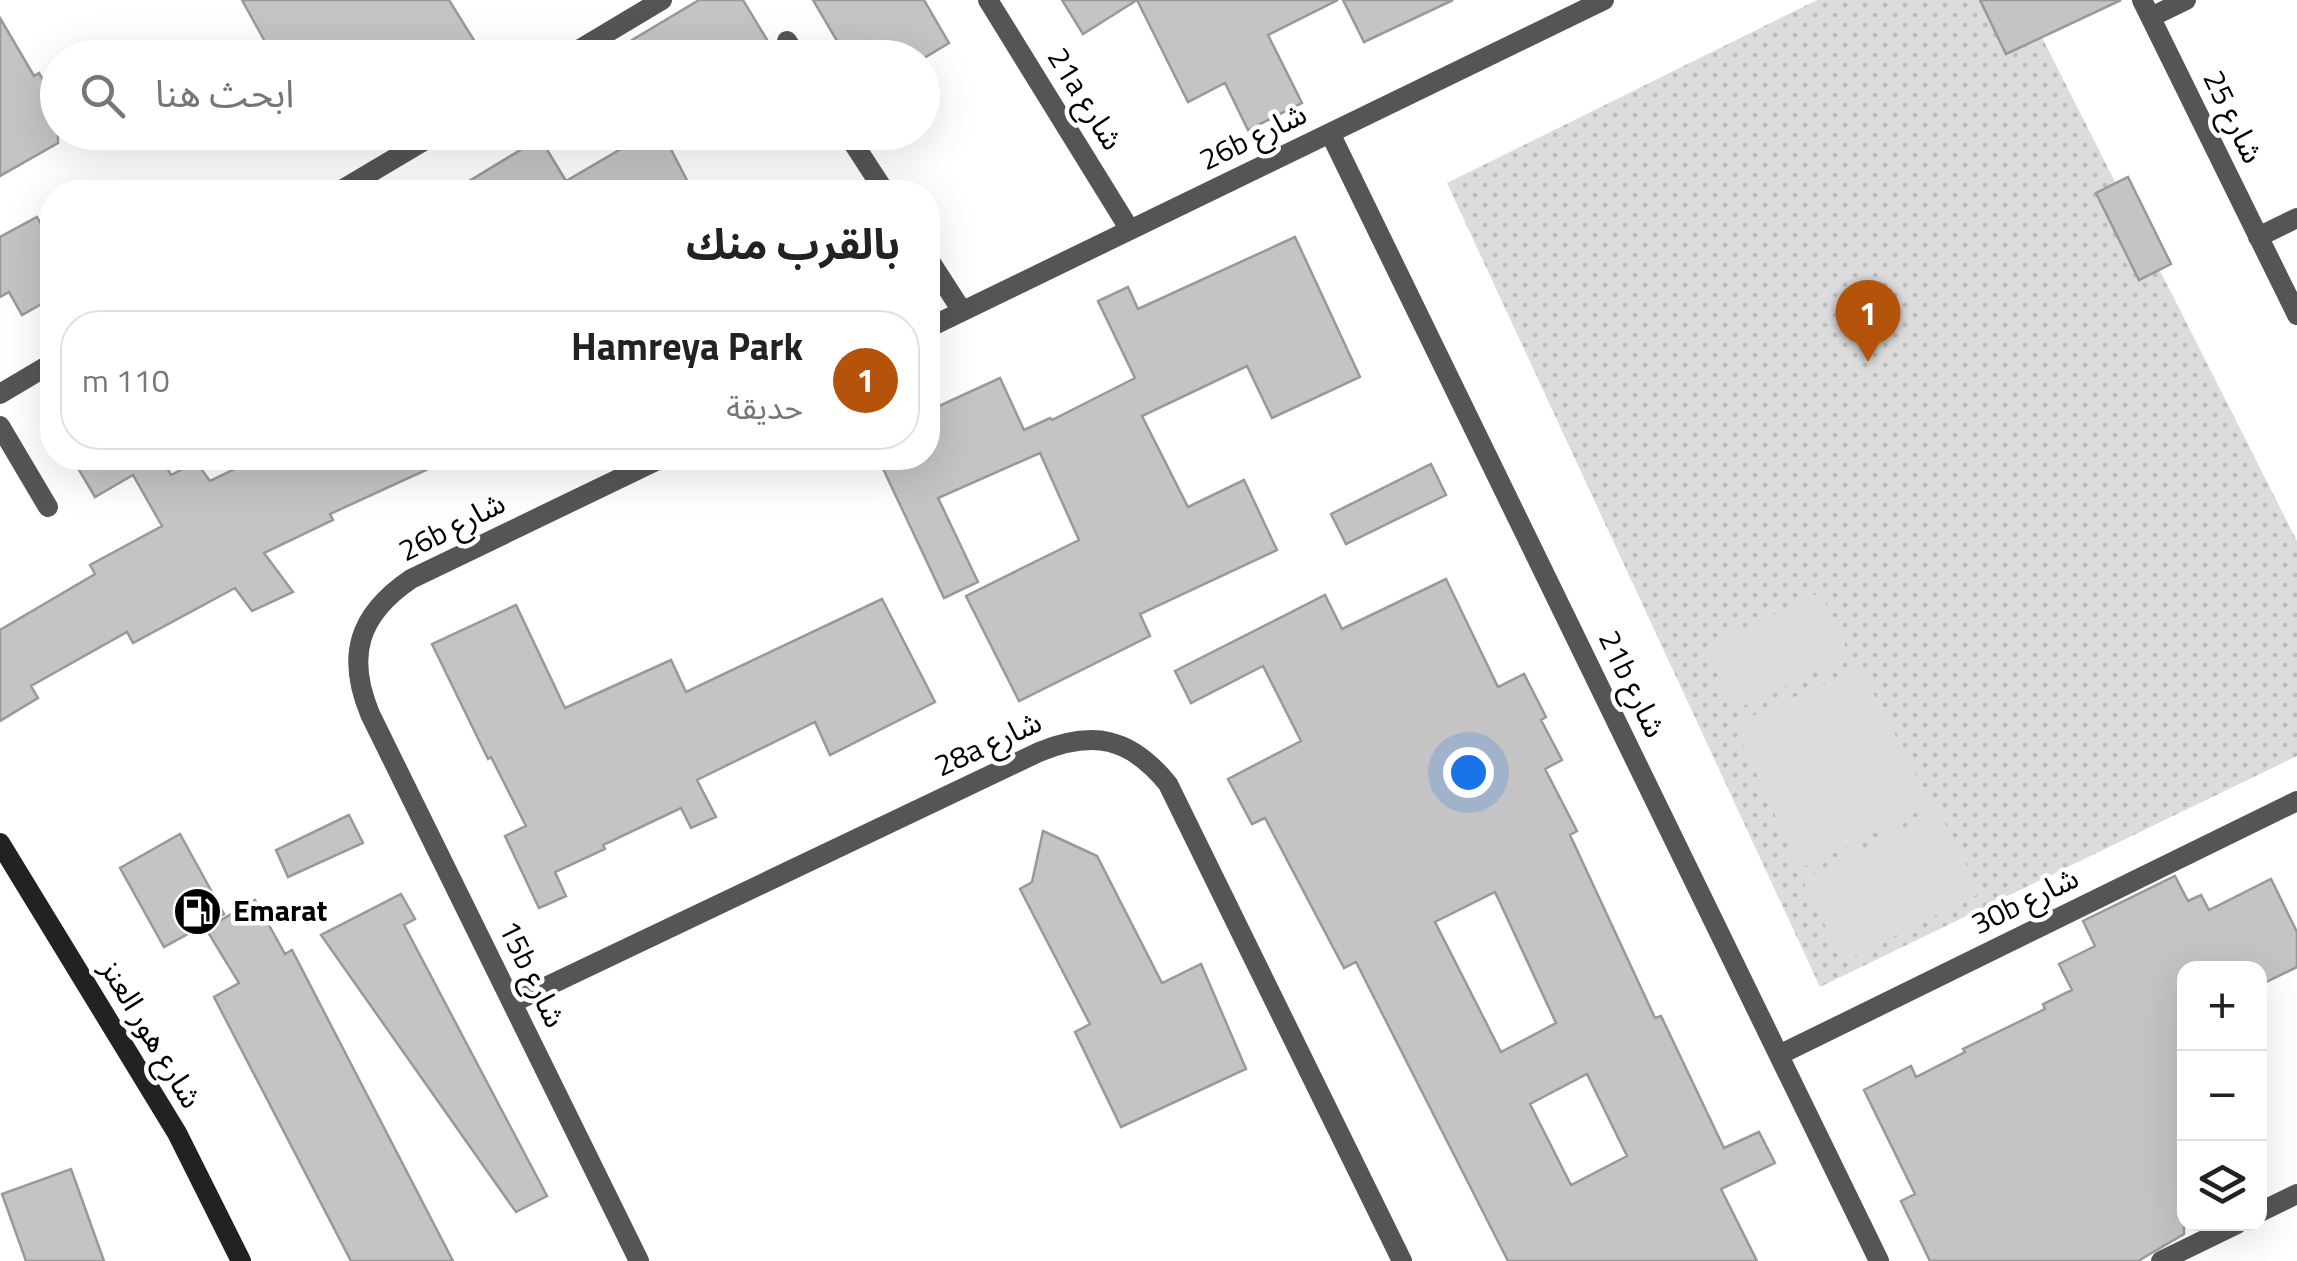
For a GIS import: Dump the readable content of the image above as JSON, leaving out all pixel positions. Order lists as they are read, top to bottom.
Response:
{
  "streets": {
    "street": [
      "21a شارع",
      "شارع 25",
      "26b شارع",
      "21b شارع",
      "28a شارع",
      "30b شارع",
      "15b شارع",
      "شارع هور العنز"
    ]
  },
  "crossings": [
    ["21a شارع", "26b شارع"],
    ["26b شارع", "21b شارع"],
    ["26b شارع", "15b شارع"],
    ["21b شارع", "30b شارع"],
    ["28a شارع", "15b شارع"]
  ],
  "places": {
    "fuel station": ["Emarat"]
  },
  "page": {
    "search": "ابحث هنا",
    "heading": "بالقرب منك",
    "pins": "1",
    "list": [
      {
        "mark": "1",
        "name": "Hamreya Park",
        "note": "حديقة",
        "value": "110 m"
      }
    ],
    "map_buttons": ["+", "−"]
  }
}
